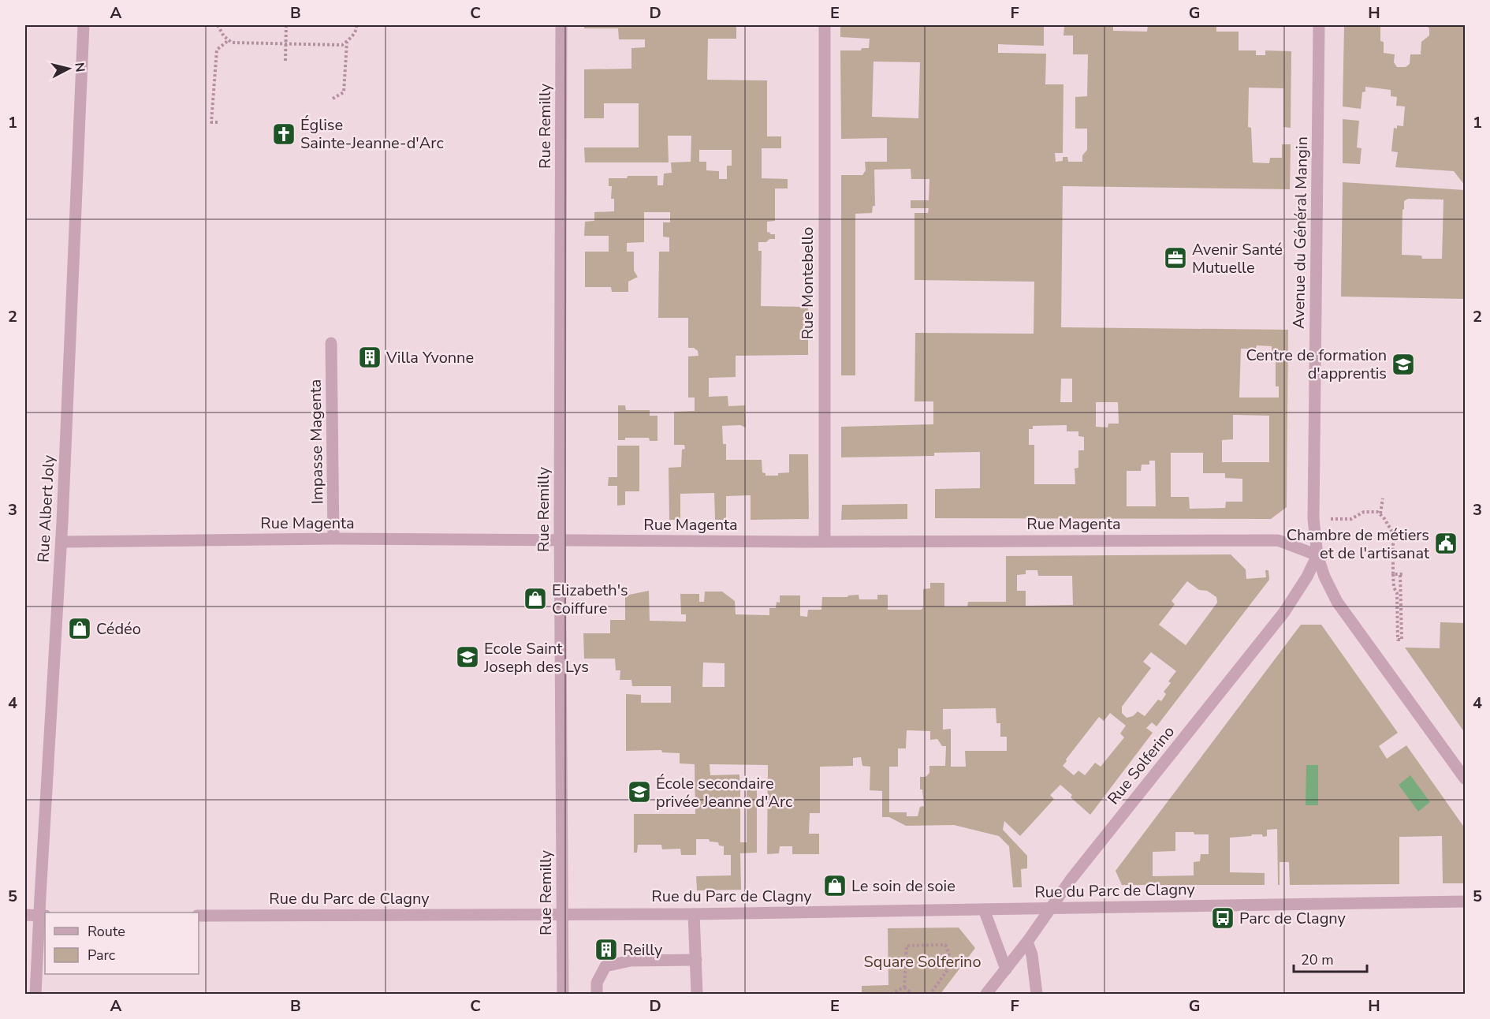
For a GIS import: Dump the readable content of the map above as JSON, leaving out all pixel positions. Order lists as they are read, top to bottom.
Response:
{
  "streets": {
    "street": [
      "Rue Remilly",
      "Avenue du Général Mangin",
      "Rue Montebello",
      "Impasse Magenta",
      "Rue Albert Joly",
      "Rue Magenta",
      "Rue Solferino",
      "Rue du Parc de Clagny"
    ]
  },
  "crossings": [
    ["Rue Remilly", "Rue Magenta"],
    ["Rue Remilly", "Rue du Parc de Clagny"],
    ["Avenue du Général Mangin", "Rue Magenta"],
    ["Avenue du Général Mangin", "Rue Solferino"],
    ["Rue Montebello", "Rue Magenta"],
    ["Impasse Magenta", "Rue Magenta"],
    ["Rue Albert Joly", "Rue Magenta"],
    ["Rue Magenta", "Rue Solferino"],
    ["Rue Solferino", "Rue du Parc de Clagny"]
  ],
  "parks": ["Square Solferino"],
  "places": {
    "church": ["Église Sainte-Jeanne-d'Arc"],
    "office": ["Avenir Santé Mutuelle"],
    "building": ["Villa Yvonne", "Reilly"],
    "school or university": ["Centre de formation d'apprentis", "Ecole Saint Joseph des Lys", "École secondaire privée Jeanne d'Arc"],
    "public building": ["Chambre de métiers et de l'artisanat"],
    "shop": ["Elizabeth's Coiffure", "Cédéo", "Le soin de soie"],
    "bus stop": ["Parc de Clagny"]
  },
  "legend": ["Route", "Parc"],
  "scale_bar": "20 m",
  "north": "right",
  "grid": {
    "columns": [
      "A",
      "B",
      "C",
      "D",
      "E",
      "F",
      "G",
      "H"
    ],
    "rows": [
      "1",
      "2",
      "3",
      "4",
      "5"
    ]
  }
}
